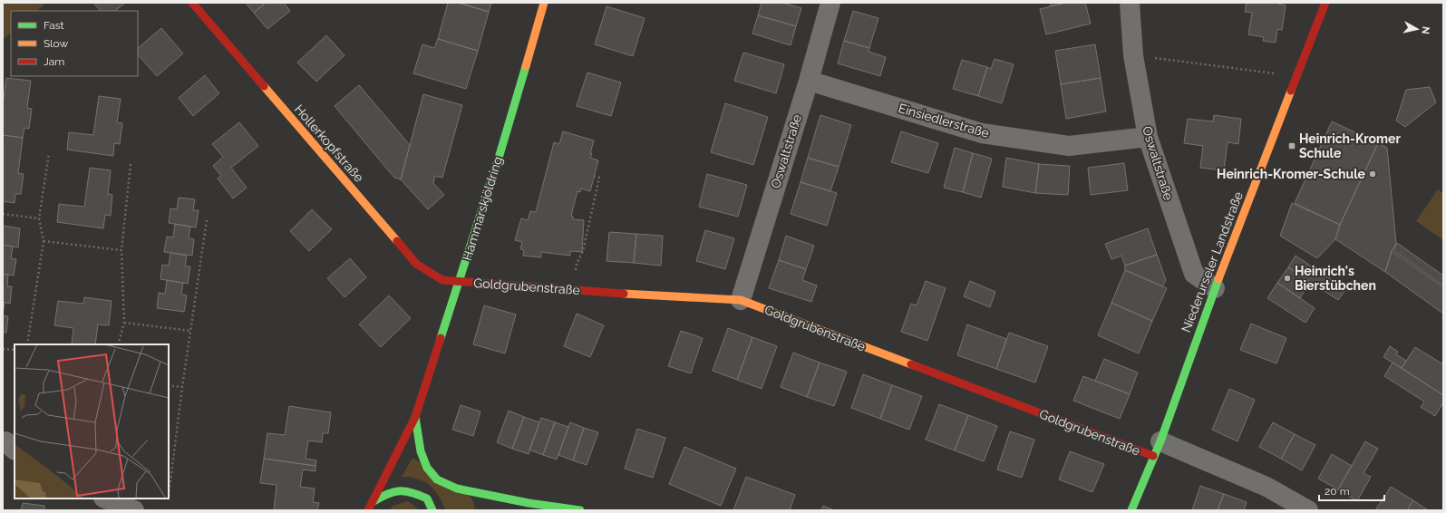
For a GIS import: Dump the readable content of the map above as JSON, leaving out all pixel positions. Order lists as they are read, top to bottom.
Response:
{
  "streets": {
    "main road": [
      "Hollerkopfstraße",
      "Hammarskjöldring",
      "Niederurseler Landstraße",
      "Goldgrubenstraße"
    ],
    "street": ["Einsiedlerstraße", "Oswaltstraße"]
  },
  "crossings": [
    ["Einsiedlerstraße", "Oswaltstraße"],
    ["Hollerkopfstraße", "Hammarskjöldring"],
    ["Hollerkopfstraße", "Goldgrubenstraße"],
    ["Oswaltstraße", "Niederurseler Landstraße"],
    ["Oswaltstraße", "Goldgrubenstraße"],
    ["Hammarskjöldring", "Goldgrubenstraße"],
    ["Niederurseler Landstraße", "Goldgrubenstraße"]
  ],
  "places": {
    "transit": ["Heinrich-Kromer Schule"],
    "other": ["Heinrich-Kromer-Schule", "Heinrich's Bierstübchen"]
  },
  "legend": ["Fast", "Slow", "Jam"],
  "scale_bar": "20 m",
  "north": "right"
}
